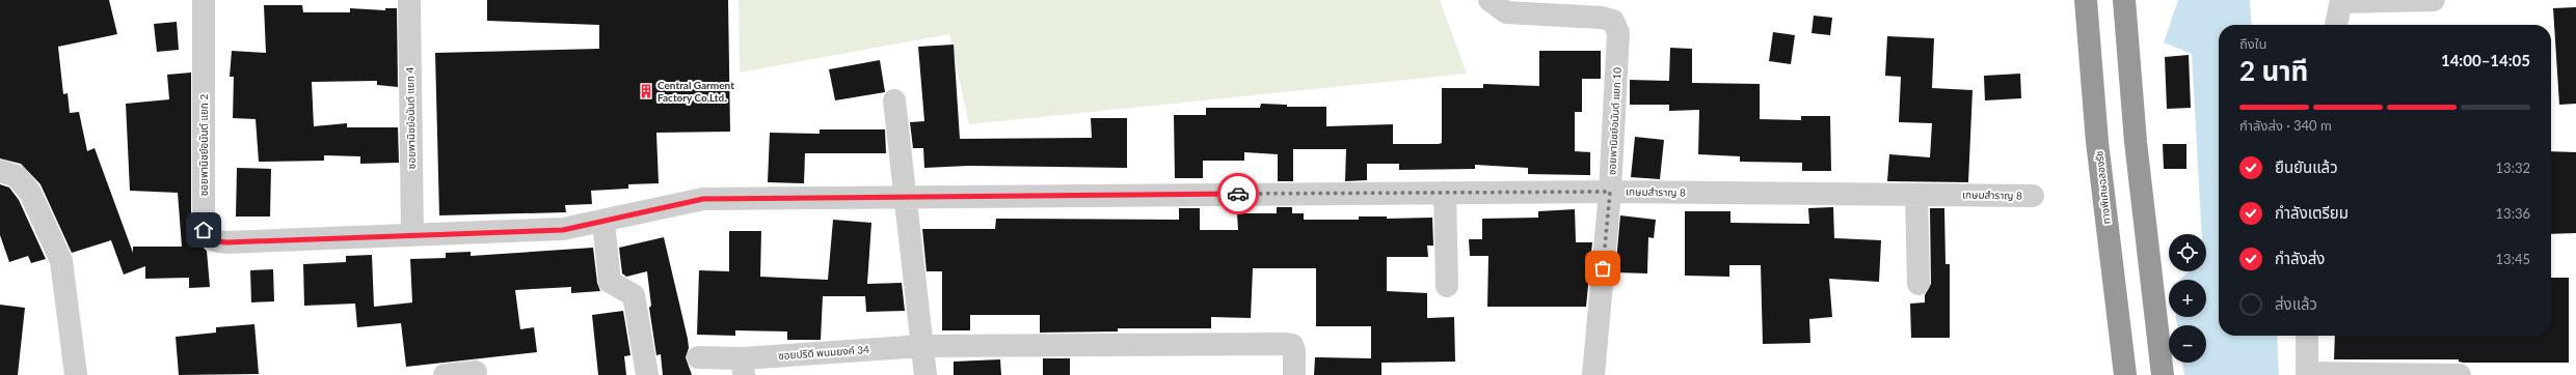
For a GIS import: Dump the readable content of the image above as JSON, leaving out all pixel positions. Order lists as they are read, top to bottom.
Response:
{
  "streets": {
    "highway": ["ทางพิเศษฉลองรัช"],
    "street": [
      "ซอยพานิชย์อนันต์ แยก 4",
      "ซอยพานิชย์อนันต์ แยก 10",
      "ซอยพานิชย์อนันต์ แยก 2",
      "เกษมสำราญ 8",
      "ซอยปรีดี พนมยงค์ 34"
    ]
  },
  "crossings": [
    ["ซอยพานิชย์อนันต์ แยก 4", "ซอยพานิชย์อนันต์ แยก 2"],
    ["ซอยพานิชย์อนันต์ แยก 10", "เกษมสำราญ 8"],
    ["ซอยพานิชย์อนันต์ แยก 2", "เกษมสำราญ 8"]
  ],
  "places": {
    "building": ["Central Garment Factory Co.Ltd."]
  },
  "page": {
    "heading": ["2 นาที", "ถึงใน", "14:00–14:05"],
    "bar": "กำลังส่ง · 340 m",
    "list": [
      ["ยืนยันแล้ว", "13:32"],
      ["กำลังเตรียม", "13:36"],
      ["กำลังส่ง", "13:45"],
      "ส่งแล้ว"
    ],
    "map_buttons": ["+", "−"]
  }
}
